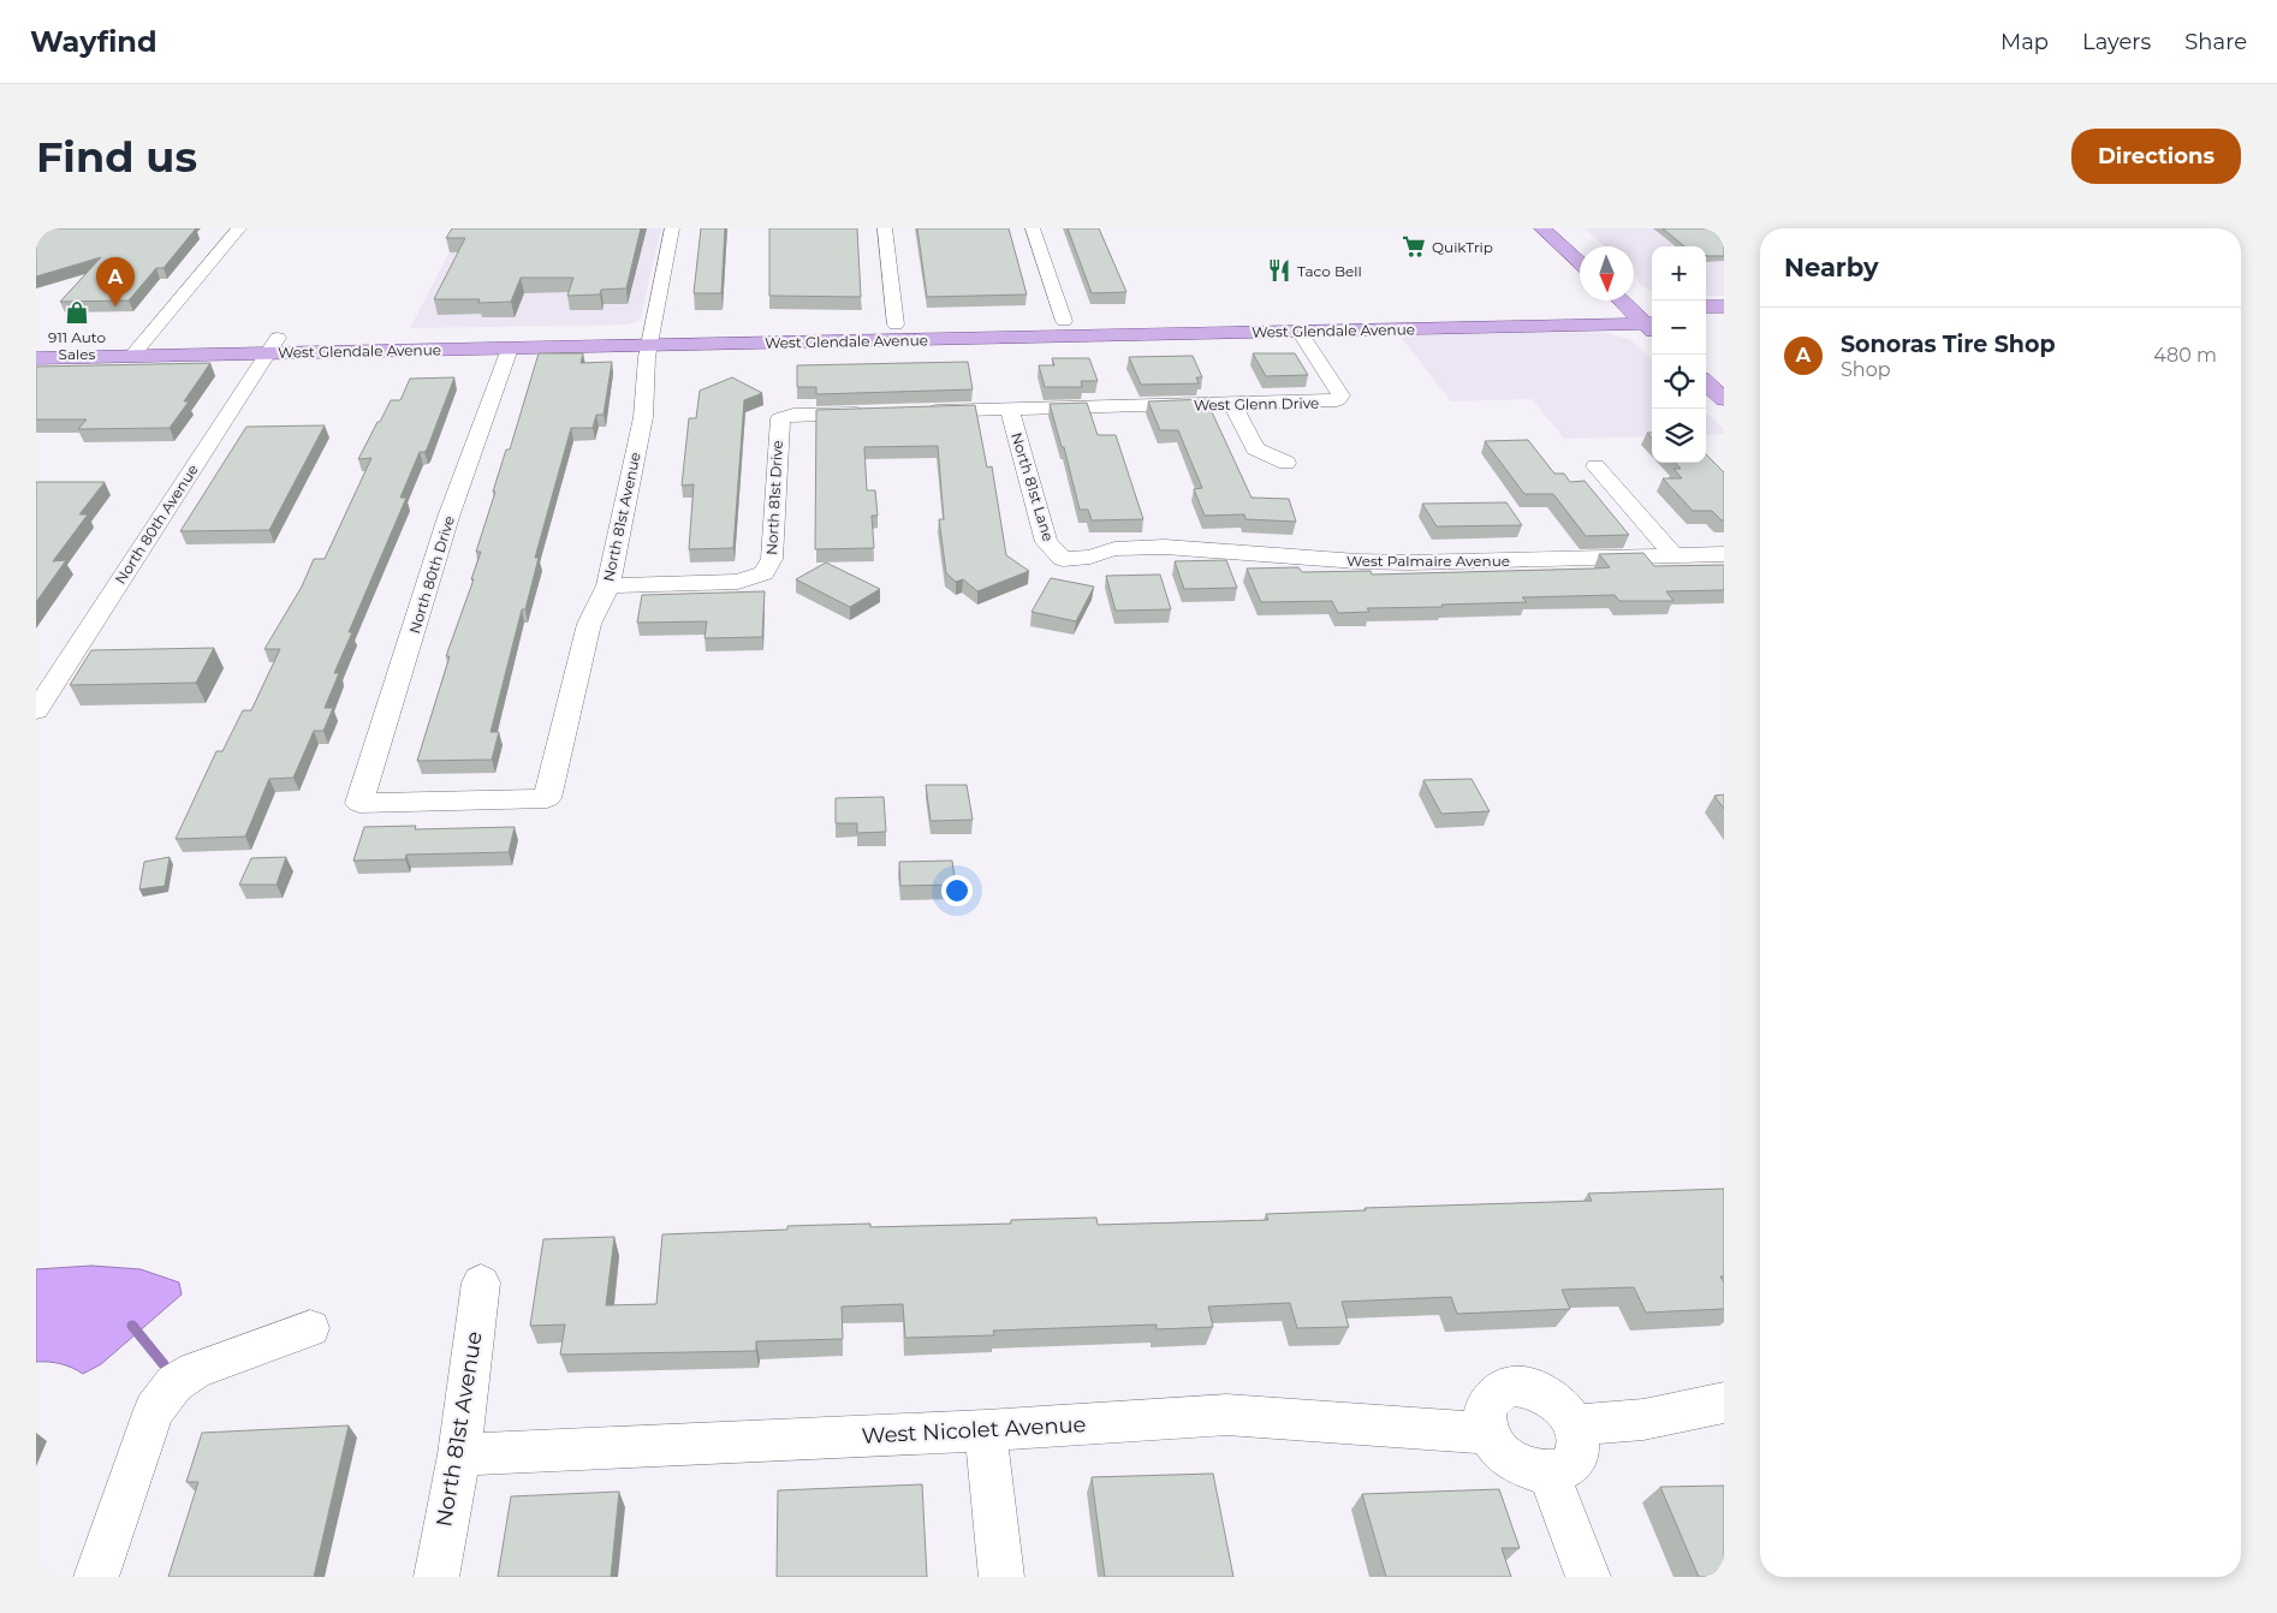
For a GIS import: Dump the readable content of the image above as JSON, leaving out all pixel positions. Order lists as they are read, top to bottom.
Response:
{
  "streets": {
    "main road": ["West Glendale Avenue"],
    "street": [
      "West Glenn Drive",
      "North 81st Lane",
      "North 81st Drive",
      "North 81st Avenue",
      "North 80th Avenue",
      "West Palmaire Avenue",
      "North 80th Drive",
      "West Nicolet Avenue"
    ]
  },
  "crossings": [
    ["West Glendale Avenue", "West Glenn Drive"],
    ["West Glendale Avenue", "North 81st Avenue"],
    ["West Glendale Avenue", "North 80th Avenue"],
    ["West Glendale Avenue", "North 80th Drive"],
    ["West Glenn Drive", "North 81st Lane"],
    ["North 81st Lane", "West Palmaire Avenue"],
    ["North 81st Drive", "North 81st Avenue"],
    ["North 81st Avenue", "North 80th Drive"],
    ["North 81st Avenue", "West Nicolet Avenue"]
  ],
  "places": {
    "supermarket": ["QuikTrip"],
    "restaurant": ["Taco Bell"],
    "shop": ["911 Auto Sales"]
  },
  "north": "bottom",
  "page": {
    "header": "Wayfind",
    "nav": ["Map", "Layers", "Share"],
    "buttons": "Directions",
    "title": "Find us",
    "heading": "Nearby",
    "map_buttons": ["+", "−"],
    "pins": "A",
    "list": [
      {
        "mark": "A",
        "name": "Sonoras Tire Shop",
        "note": "Shop",
        "value": "480 m"
      }
    ]
  }
}
